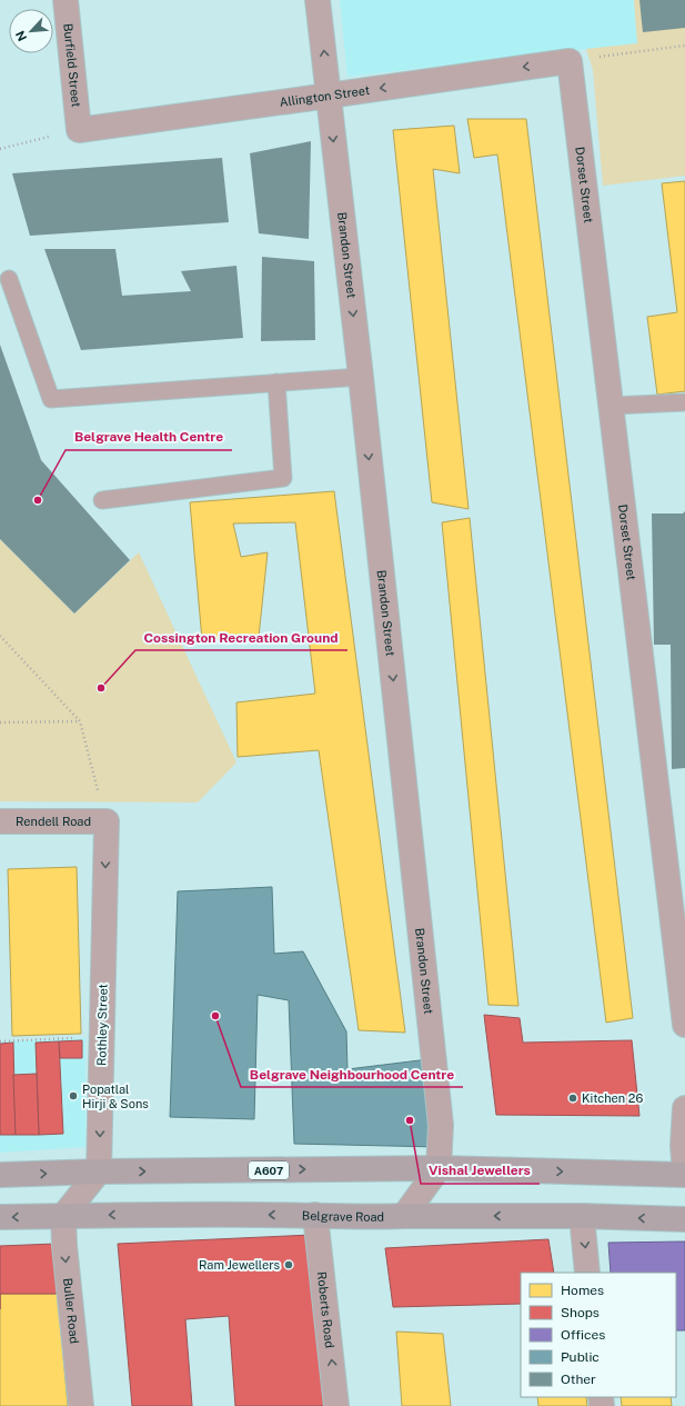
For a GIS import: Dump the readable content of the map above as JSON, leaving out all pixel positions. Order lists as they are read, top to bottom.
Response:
{
  "streets": {
    "main road": ["A607", "Belgrave Road"],
    "street": [
      "Burfield Street",
      "Allington Street",
      "Dorset Street",
      "Brandon Street",
      "Rendell Road",
      "Rothley Street",
      "Roberts Road",
      "Buller Road"
    ]
  },
  "crossings": [
    ["Burfield Street", "Allington Street"],
    ["Allington Street", "Dorset Street"],
    ["Allington Street", "Brandon Street"],
    ["Brandon Street", "A607"],
    ["Rendell Road", "Rothley Street"],
    ["Rothley Street", "A607"],
    ["Belgrave Road", "Roberts Road"],
    ["Belgrave Road", "Buller Road"]
  ],
  "one_way": [
    "Allington Street",
    "Brandon Street",
    "Rothley Street",
    "Roberts Road",
    "Buller Road"
  ],
  "places": [
    "Belgrave Health Centre",
    "Cossington Recreation Ground",
    "Belgrave Neighbourhood Centre",
    "Popatlal Hirji & Sons",
    "Kitchen 26",
    "Vishal Jewellers",
    "Ram Jewellers"
  ],
  "legend": [
    "Homes",
    "Shops",
    "Offices",
    "Public",
    "Other"
  ],
  "north": "bottom left"
}
